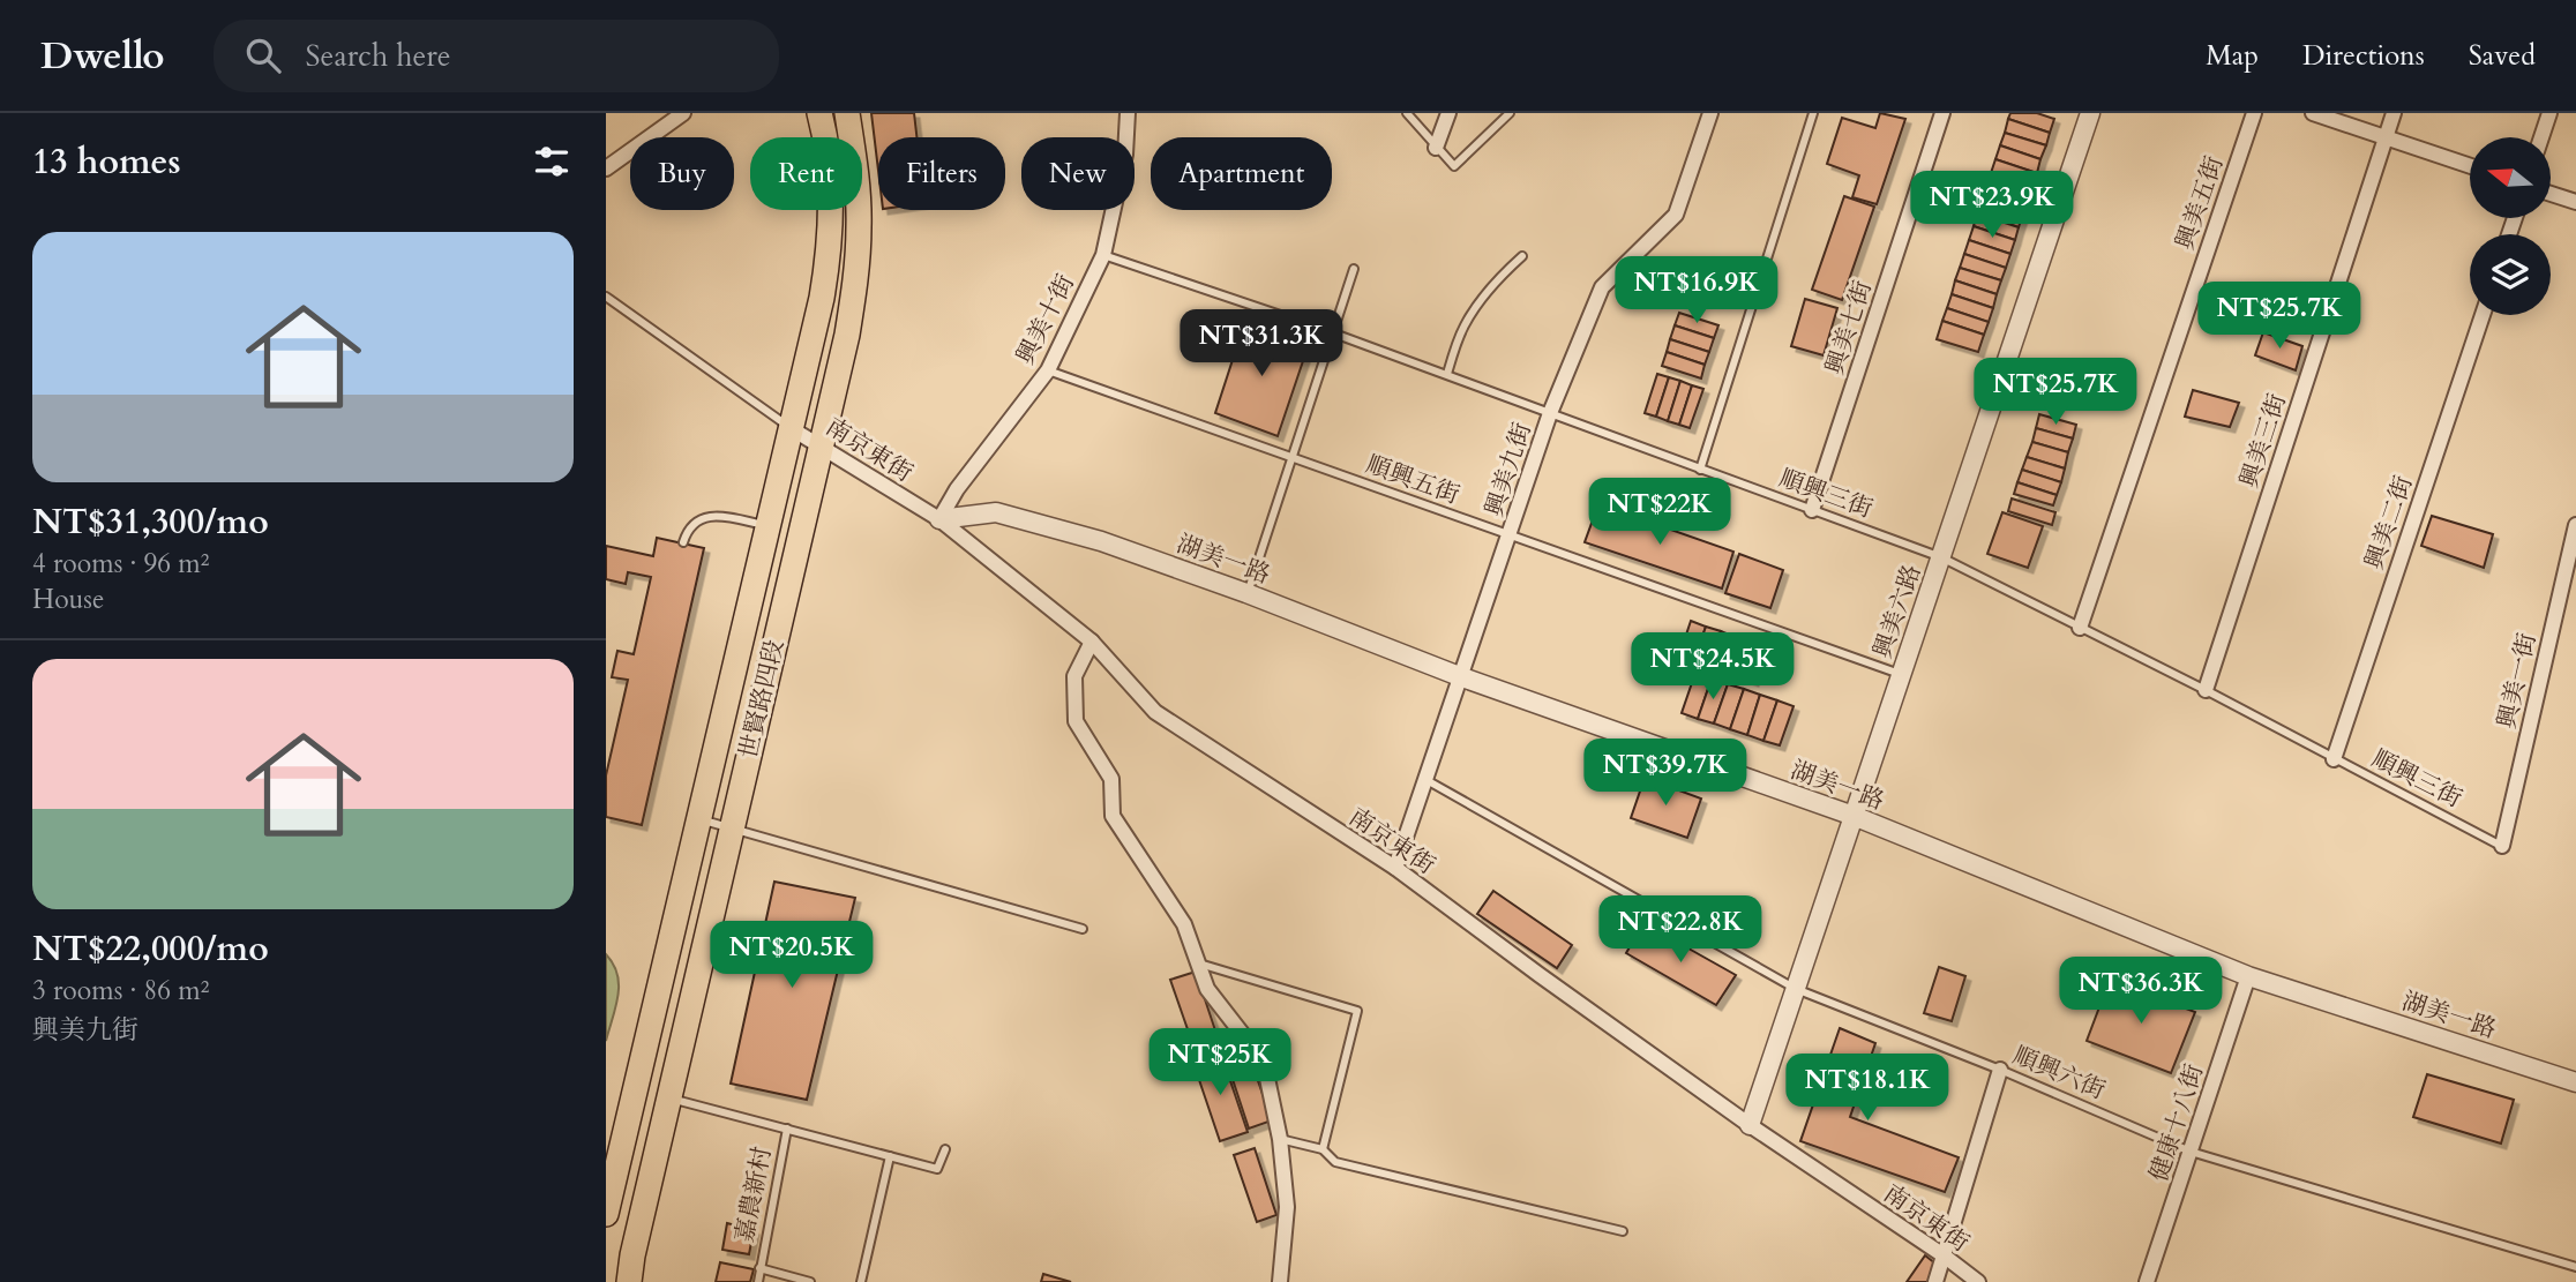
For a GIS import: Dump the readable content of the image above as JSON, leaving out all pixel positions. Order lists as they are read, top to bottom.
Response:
{
  "streets": {
    "main road": ["世賢路四段"],
    "street": [
      "興美五街",
      "興美十街",
      "興美七街",
      "興美三街",
      "南京東街",
      "興美九街",
      "興美二街",
      "湖美一路",
      "興美六路",
      "興美一街",
      "健康十八街"
    ],
    "lane": [
      "順興五街",
      "順興三街",
      "順興六街",
      "嘉農新村"
    ]
  },
  "crossings": [
    ["興美五街", "順興三街"],
    ["興美十街", "南京東街"],
    ["興美十街", "順興五街"],
    ["興美十街", "順興三街"],
    ["興美十街", "湖美一路"],
    ["興美七街", "順興三街"],
    ["興美三街", "順興三街"],
    ["南京東街", "興美九街"],
    ["南京東街", "湖美一路"],
    ["南京東街", "興美六路"],
    ["南京東街", "世賢路四段"],
    ["興美九街", "順興五街"],
    ["興美九街", "順興三街"],
    ["興美九街", "湖美一路"],
    ["興美九街", "順興六街"],
    ["順興五街", "興美六路"],
    ["順興三街", "興美二街"],
    ["順興三街", "興美六路"],
    ["順興三街", "興美一街"],
    ["湖美一路", "興美六路"],
    ["湖美一路", "健康十八街"],
    ["興美六路", "順興六街"],
    ["順興六街", "健康十八街"]
  ],
  "north": "left",
  "page": {
    "header": "Dwello",
    "search": "Search here",
    "nav": ["Map", "Directions", "Saved"],
    "heading": "13 homes",
    "chip": [
      "Buy",
      "Rent",
      "Filters",
      "New",
      "Apartment"
    ],
    "price": [
      "NT$23.9K",
      "NT$16.9K",
      "NT$25.7K",
      "NT$31.3K",
      "NT$25.7K",
      "NT$22K",
      "NT$24.5K",
      "NT$39.7K",
      "NT$22.8K",
      "NT$20.5K",
      "NT$36.3K",
      "NT$25K",
      "NT$18.1K"
    ],
    "list": [
      {
        "name": "NT$31,300/mo",
        "note": "4 rooms · 96 m² · House"
      },
      {
        "name": "NT$22,000/mo",
        "note": "3 rooms · 86 m² · 興美九街"
      }
    ]
  }
}
